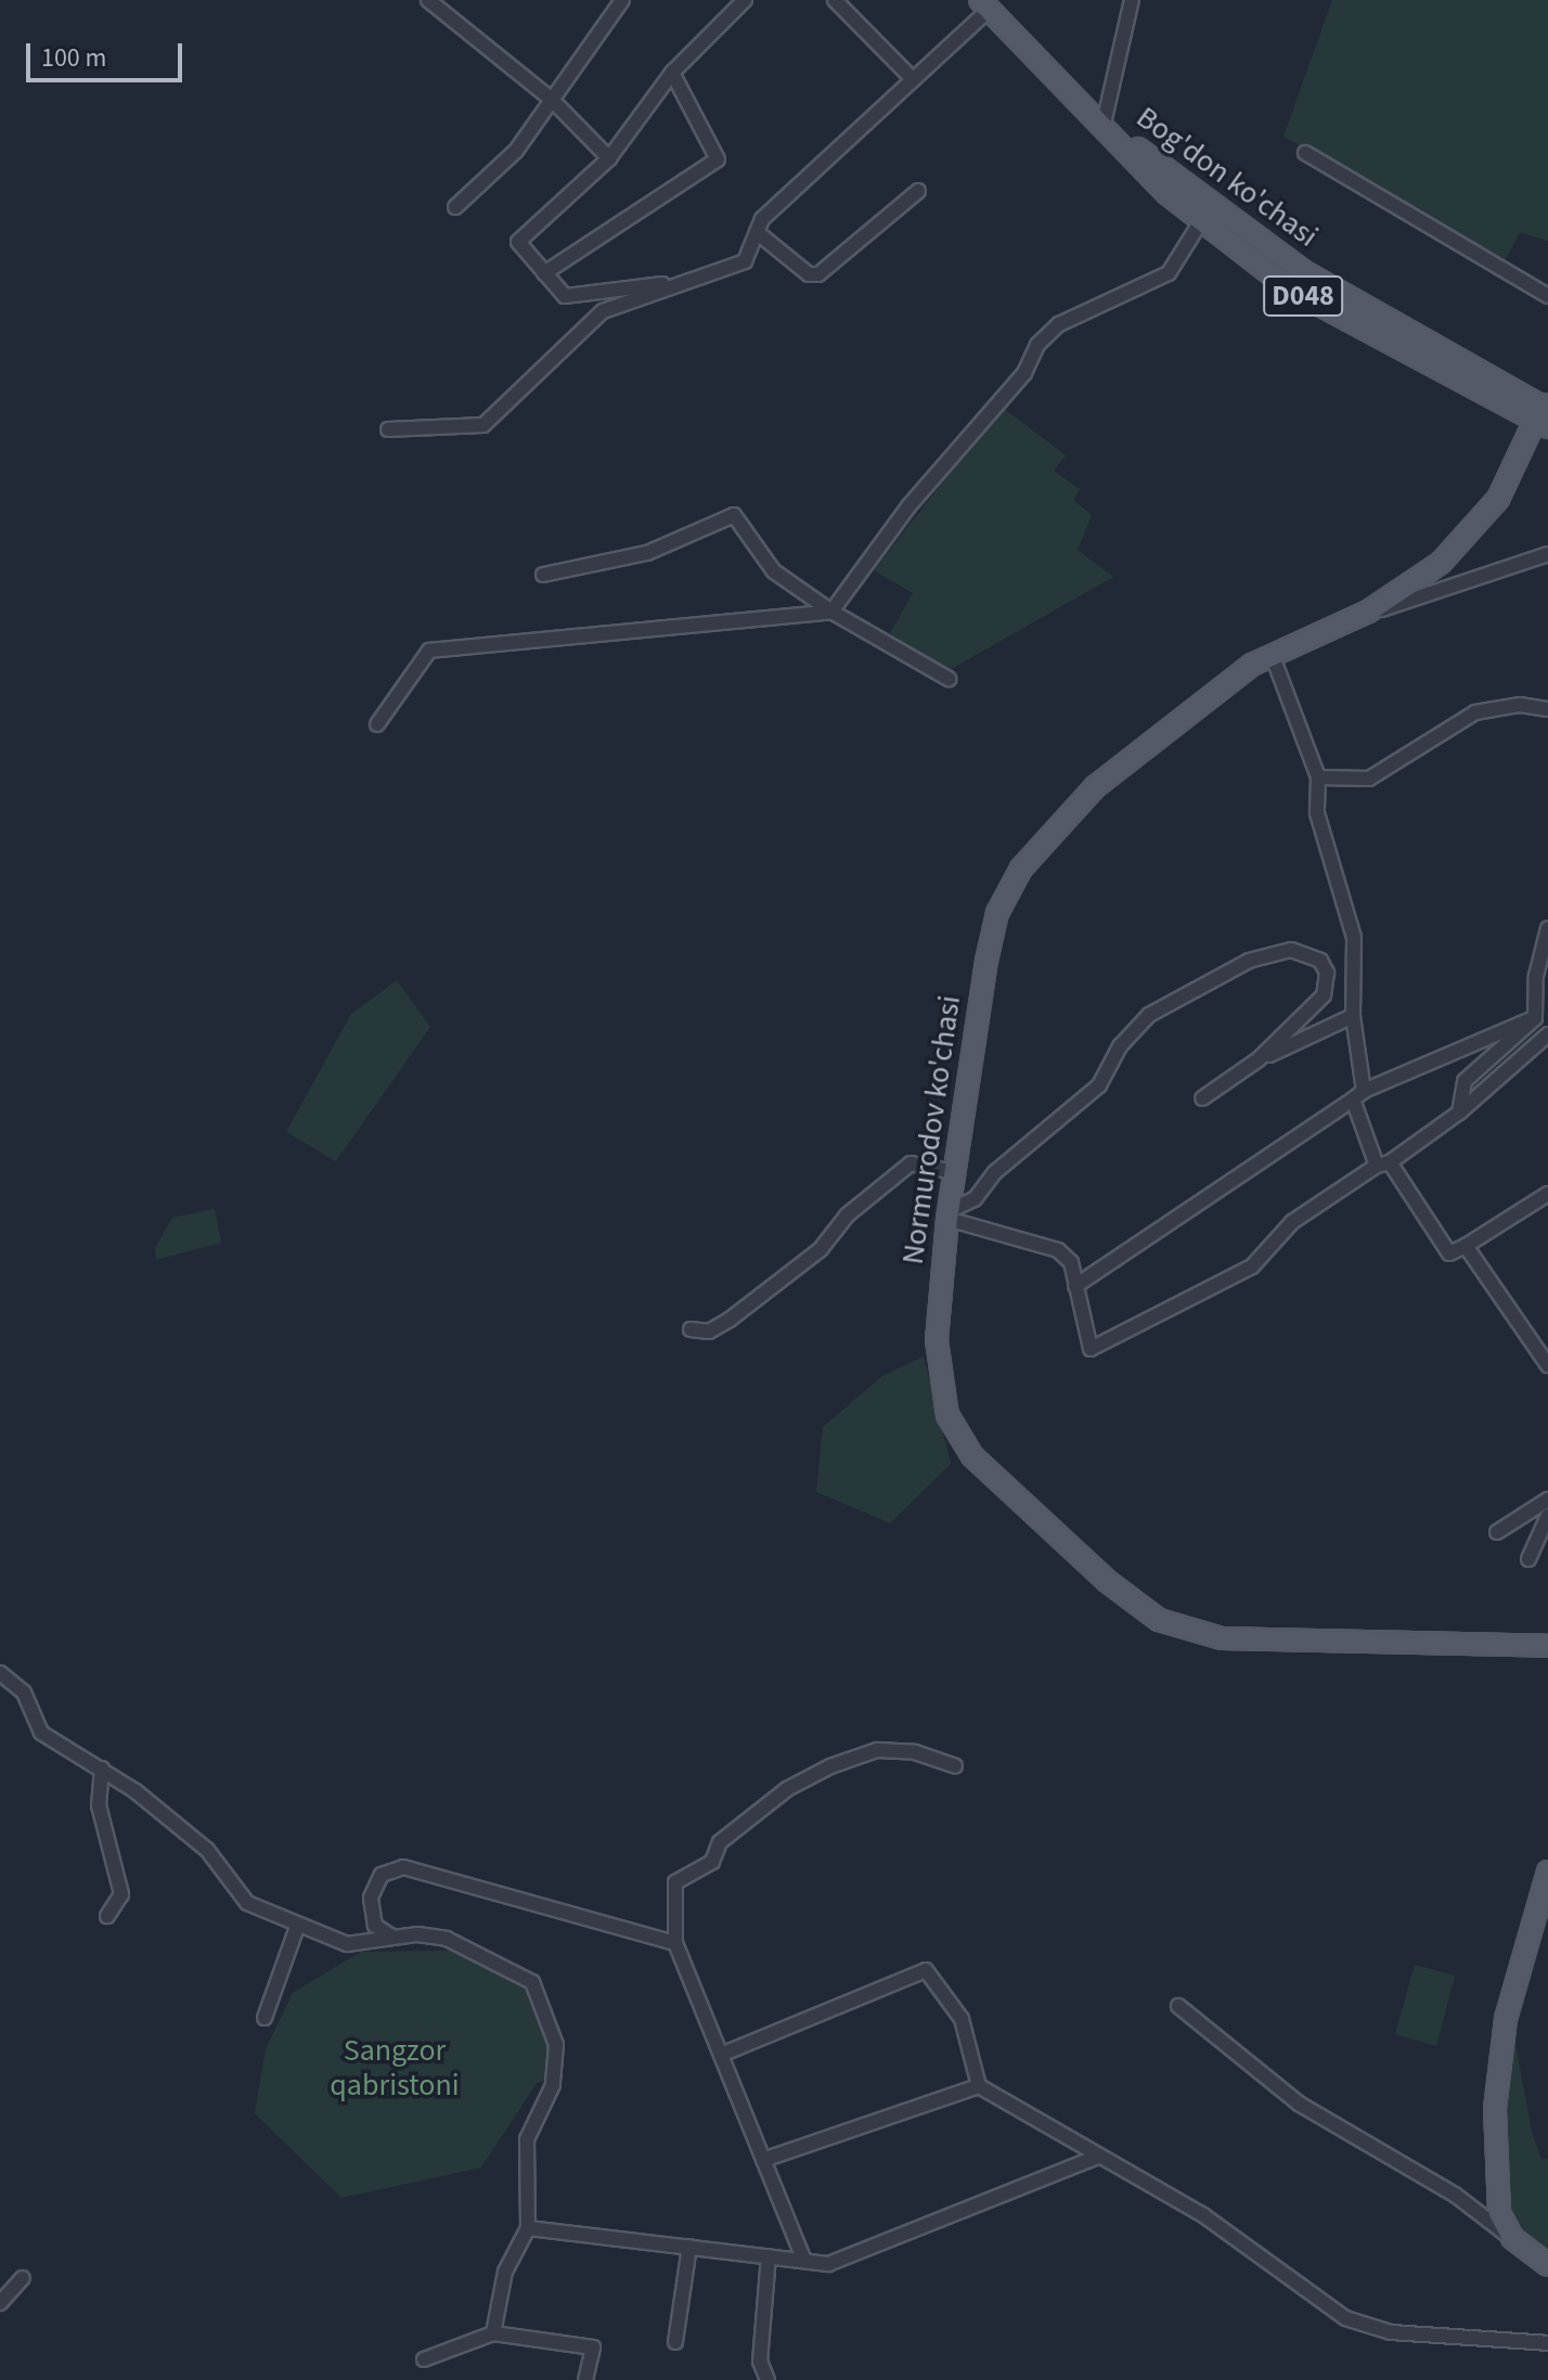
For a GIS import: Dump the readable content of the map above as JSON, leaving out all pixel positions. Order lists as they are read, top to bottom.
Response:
{
  "streets": {
    "main road": ["Bog'don ko'chasi", "D048", "Normurodov ko'chasi"]
  },
  "crossings": [
    ["Bog'don ko'chasi", "Normurodov ko'chasi"]
  ],
  "parks": ["Sangzor qabristoni"],
  "scale_bar": "100 m"
}
